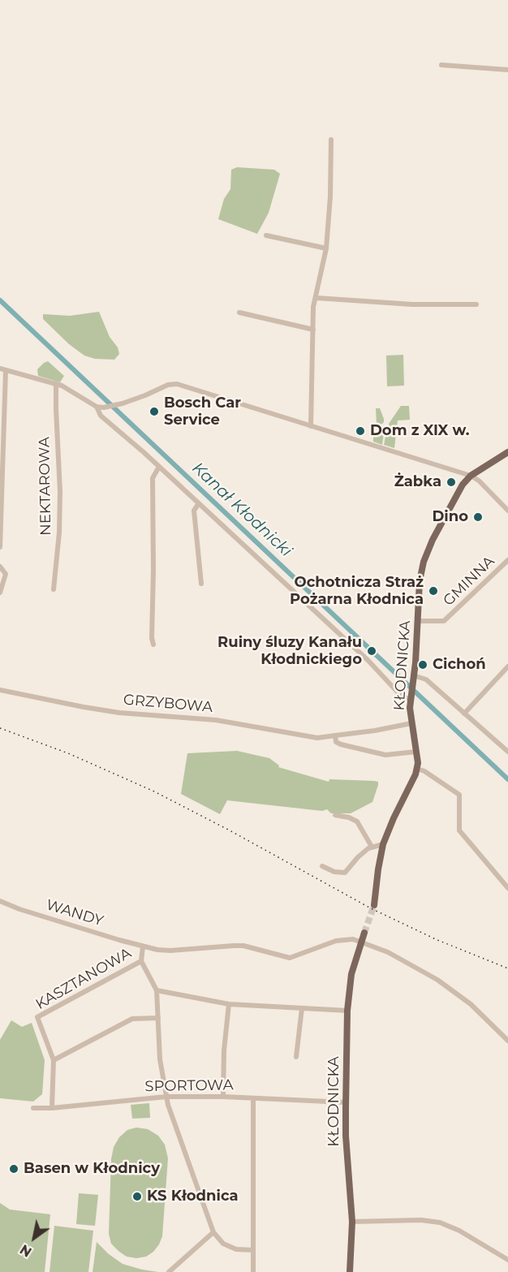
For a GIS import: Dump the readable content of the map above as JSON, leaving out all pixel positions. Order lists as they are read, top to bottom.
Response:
{
  "streets": {
    "main road": ["KŁODNICKA"],
    "street": [
      "NEKTAROWA",
      "GMINNA",
      "GRZYBOWA",
      "WANDY",
      "KASZTANOWA",
      "SPORTOWA"
    ]
  },
  "crossings": [
    ["GMINNA", "KŁODNICKA"],
    ["KŁODNICKA", "GRZYBOWA"],
    ["KŁODNICKA", "KASZTANOWA"],
    ["KŁODNICKA", "SPORTOWA"],
    ["WANDY", "KASZTANOWA"],
    ["KASZTANOWA", "SPORTOWA"]
  ],
  "water": ["Kanał Kłodnicki"],
  "places": [
    "Bosch Car Service",
    "Dom z XIX w.",
    "Żabka",
    "Dino",
    "Ochotnicza Straż Pożarna Kłodnica",
    "Ruiny śluzy Kanału Kłodnickiego",
    "Cichoń",
    "Basen w Kłodnicy",
    "KS Kłodnica"
  ],
  "north": "bottom left"
}
